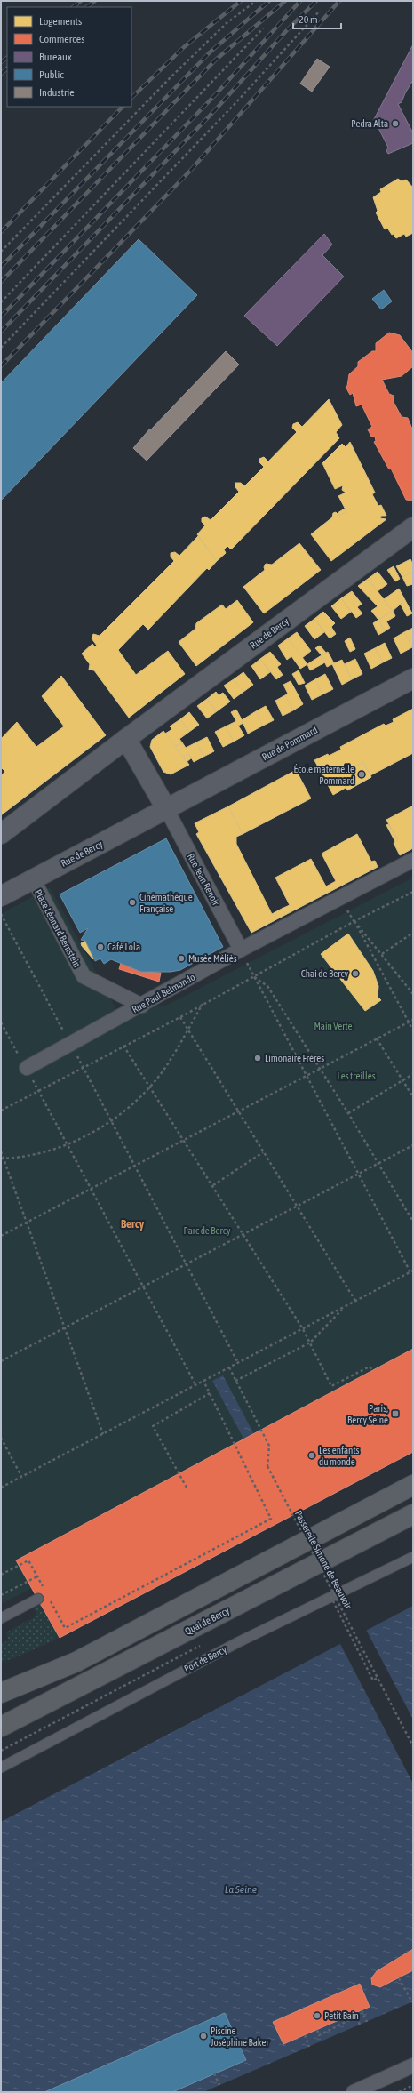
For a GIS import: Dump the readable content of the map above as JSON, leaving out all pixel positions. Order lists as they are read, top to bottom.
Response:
{
  "streets": {
    "main road": ["Quai de Bercy"],
    "street": [
      "Rue de Bercy",
      "Rue de Pommard",
      "Rue Jean Renoir",
      "Place Léonard Bernstein",
      "Rue Paul Belmondo"
    ],
    "lane": ["Port de Bercy"],
    "path": ["Passerelle Simone de Beauvoir"]
  },
  "crossings": [
    ["Rue de Bercy", "Rue de Pommard"],
    ["Rue de Bercy", "Rue Jean Renoir"],
    ["Rue de Bercy", "Place Léonard Bernstein"],
    ["Rue de Pommard", "Rue Jean Renoir"],
    ["Rue Jean Renoir", "Rue Paul Belmondo"],
    ["Place Léonard Bernstein", "Rue Paul Belmondo"]
  ],
  "districts": ["Bercy"],
  "water": ["La Seine"],
  "parks": ["Main Verte", "Les treilles", "Parc de Bercy"],
  "places": {
    "other": [
      "Pedra Alta",
      "École maternelle Pommard",
      "Cinémathèque Française",
      "Café Lola",
      "Musée Méliès",
      "Chai de Bercy",
      "Limonaire Frères",
      "Les enfants du monde",
      "Petit Bain",
      "Piscine Joséphine Baker"
    ],
    "transit": ["Paris, Bercy Seine"]
  },
  "legend": [
    "Logements",
    "Commerces",
    "Bureaux",
    "Public",
    "Industrie"
  ],
  "scale_bar": "20 m"
}
